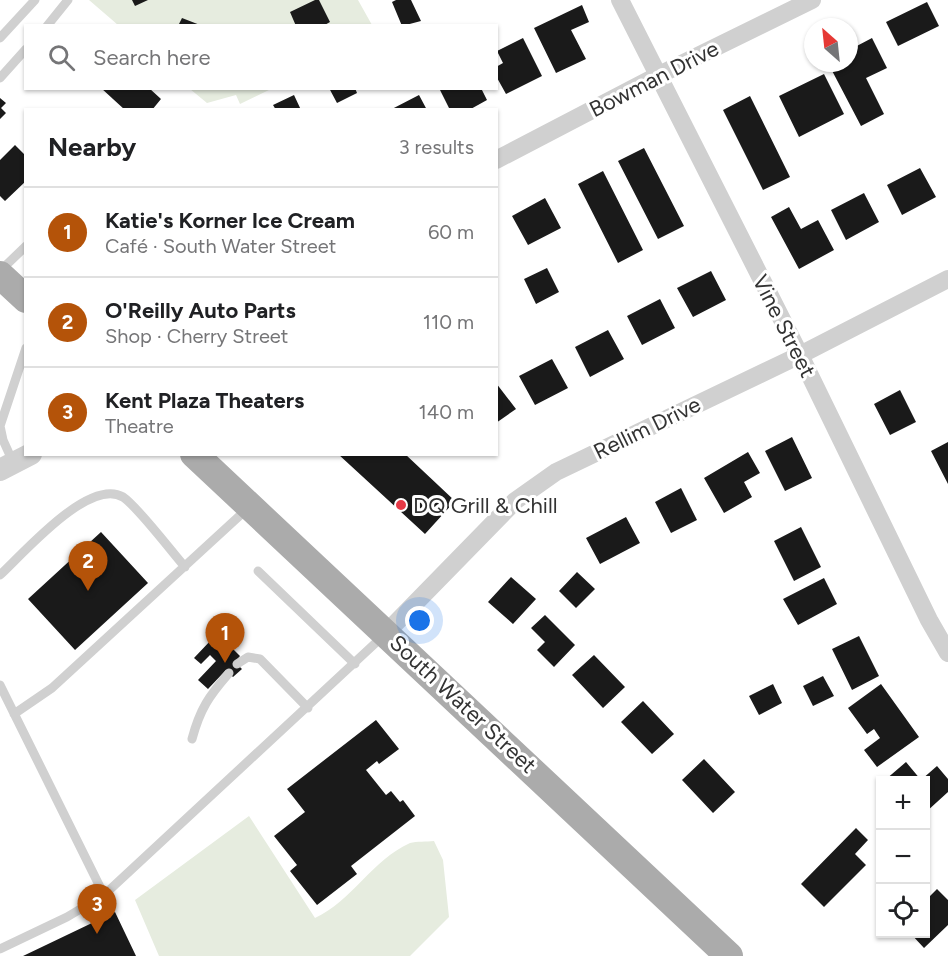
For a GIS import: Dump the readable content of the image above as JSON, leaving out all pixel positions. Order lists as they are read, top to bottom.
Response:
{
  "streets": {
    "main road": ["South Water Street"],
    "street": ["Bowman Drive", "Vine Street", "Rellim Drive"]
  },
  "crossings": [
    ["Bowman Drive", "Vine Street"],
    ["Vine Street", "Rellim Drive"],
    ["Rellim Drive", "South Water Street"]
  ],
  "places": ["DQ Grill & Chill"],
  "north": "top left",
  "page": {
    "search": "Search here",
    "heading": ["Nearby", "3 results"],
    "list": [
      {
        "mark": "1",
        "name": "Katie's Korner Ice Cream",
        "note": "Café · South Water Street",
        "value": "60 m"
      },
      {
        "mark": "2",
        "name": "O'Reilly Auto Parts",
        "note": "Shop · Cherry Street",
        "value": "110 m"
      },
      {
        "mark": "3",
        "name": "Kent Plaza Theaters",
        "note": "Theatre",
        "value": "140 m"
      }
    ],
    "pins": ["2", "1", "3"],
    "map_buttons": ["+", "−"]
  }
}
